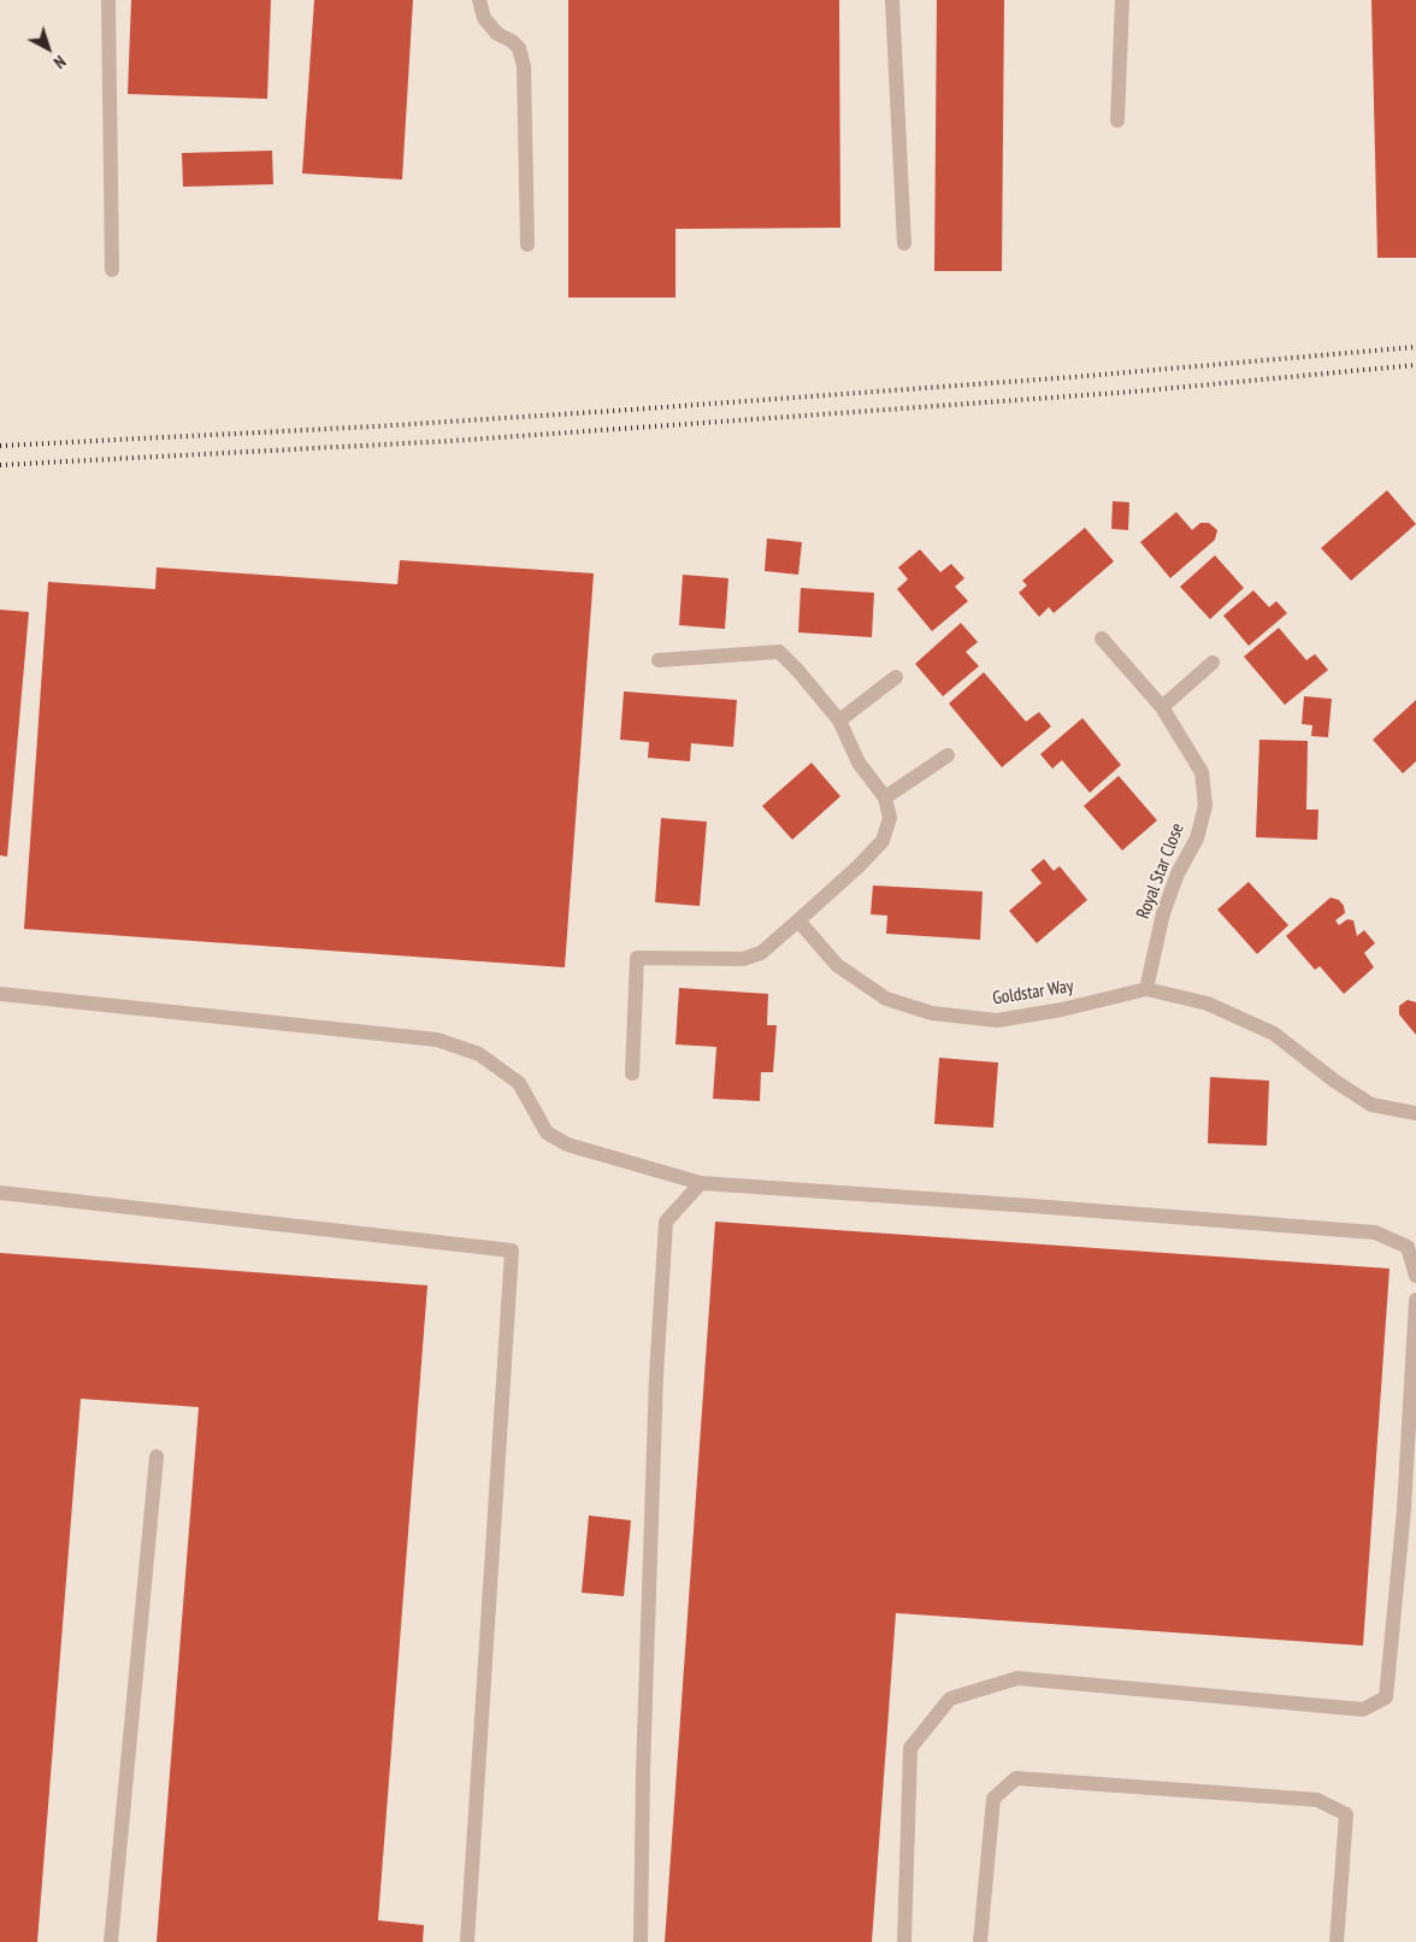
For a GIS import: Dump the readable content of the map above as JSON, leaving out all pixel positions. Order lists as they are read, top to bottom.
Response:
{
  "streets": {
    "street": ["Royal Star Close", "Goldstar Way"]
  },
  "crossings": [
    ["Royal Star Close", "Goldstar Way"]
  ],
  "north": "bottom right"
}
